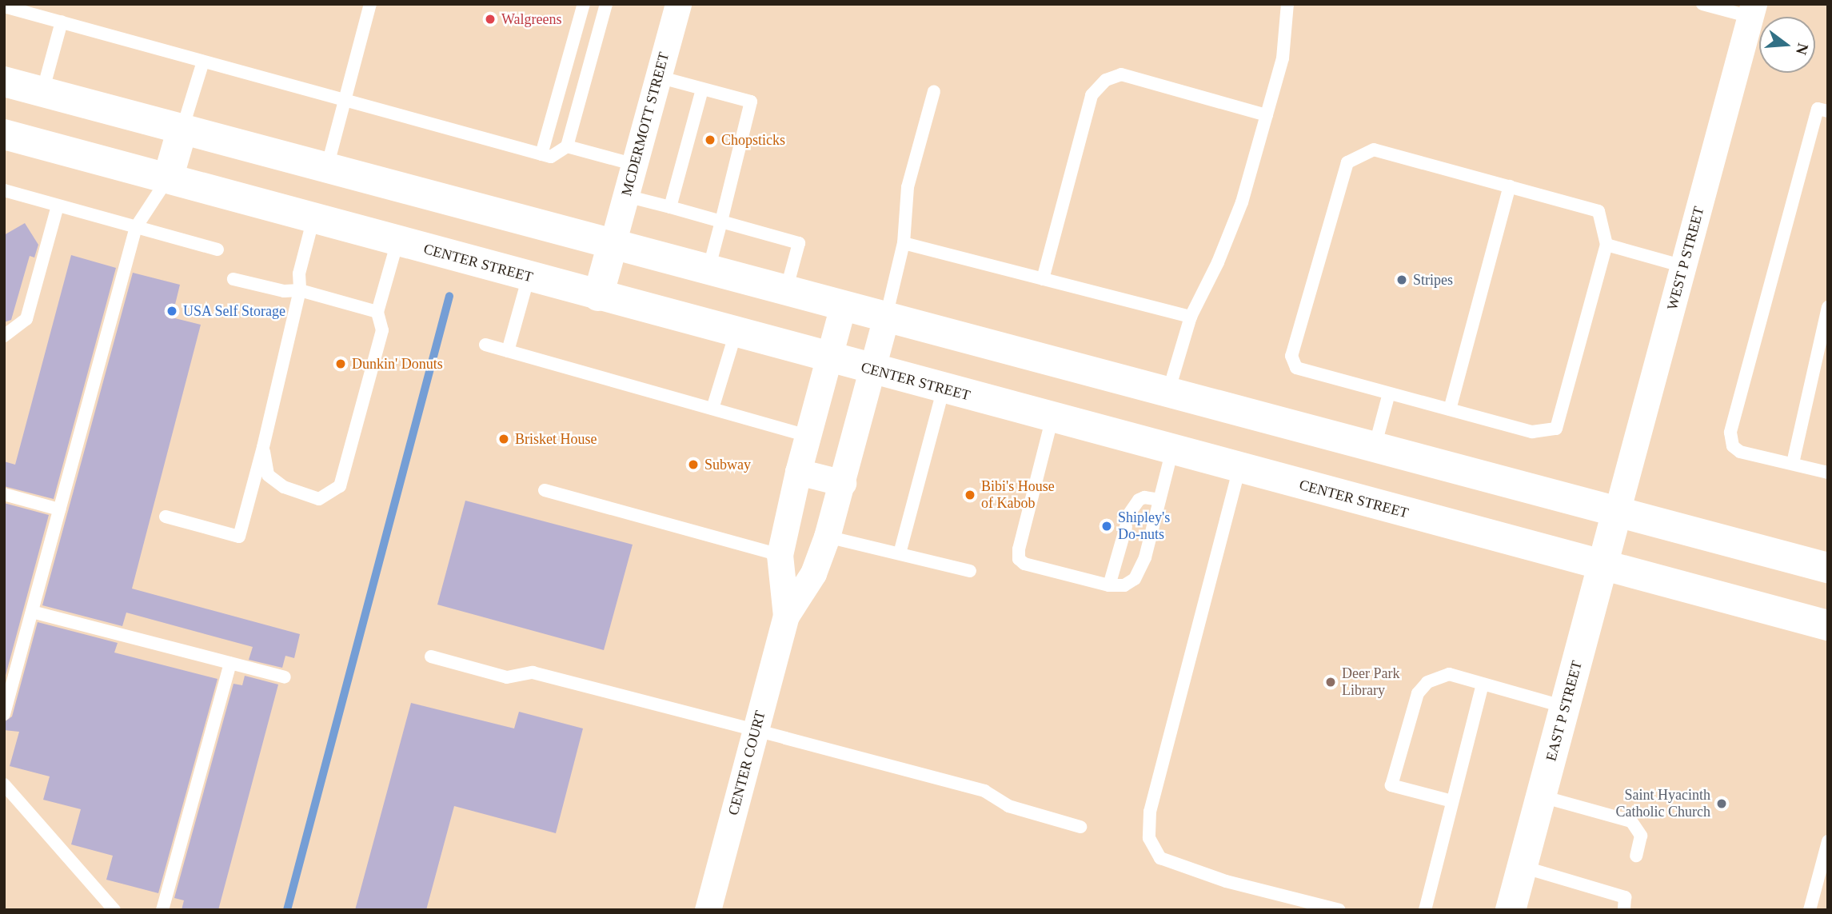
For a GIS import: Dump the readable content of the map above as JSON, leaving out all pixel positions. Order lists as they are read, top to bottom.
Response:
{
  "streets": {
    "main road": ["CENTER STREET", "EAST P STREET"],
    "street": ["MCDERMOTT STREET", "WEST P STREET", "CENTER COURT"]
  },
  "crossings": [
    ["WEST P STREET", "EAST P STREET"],
    ["CENTER STREET", "EAST P STREET"],
    ["CENTER STREET", "CENTER COURT"]
  ],
  "places": [
    "Walgreens",
    "Chopsticks",
    "Stripes",
    "USA Self Storage",
    "Dunkin' Donuts",
    "Brisket House",
    "Subway",
    "Bibi's House of Kabob",
    "Shipley's Do-nuts",
    "Deer Park Library",
    "Saint Hyacinth Catholic Church"
  ],
  "north": "right"
}
